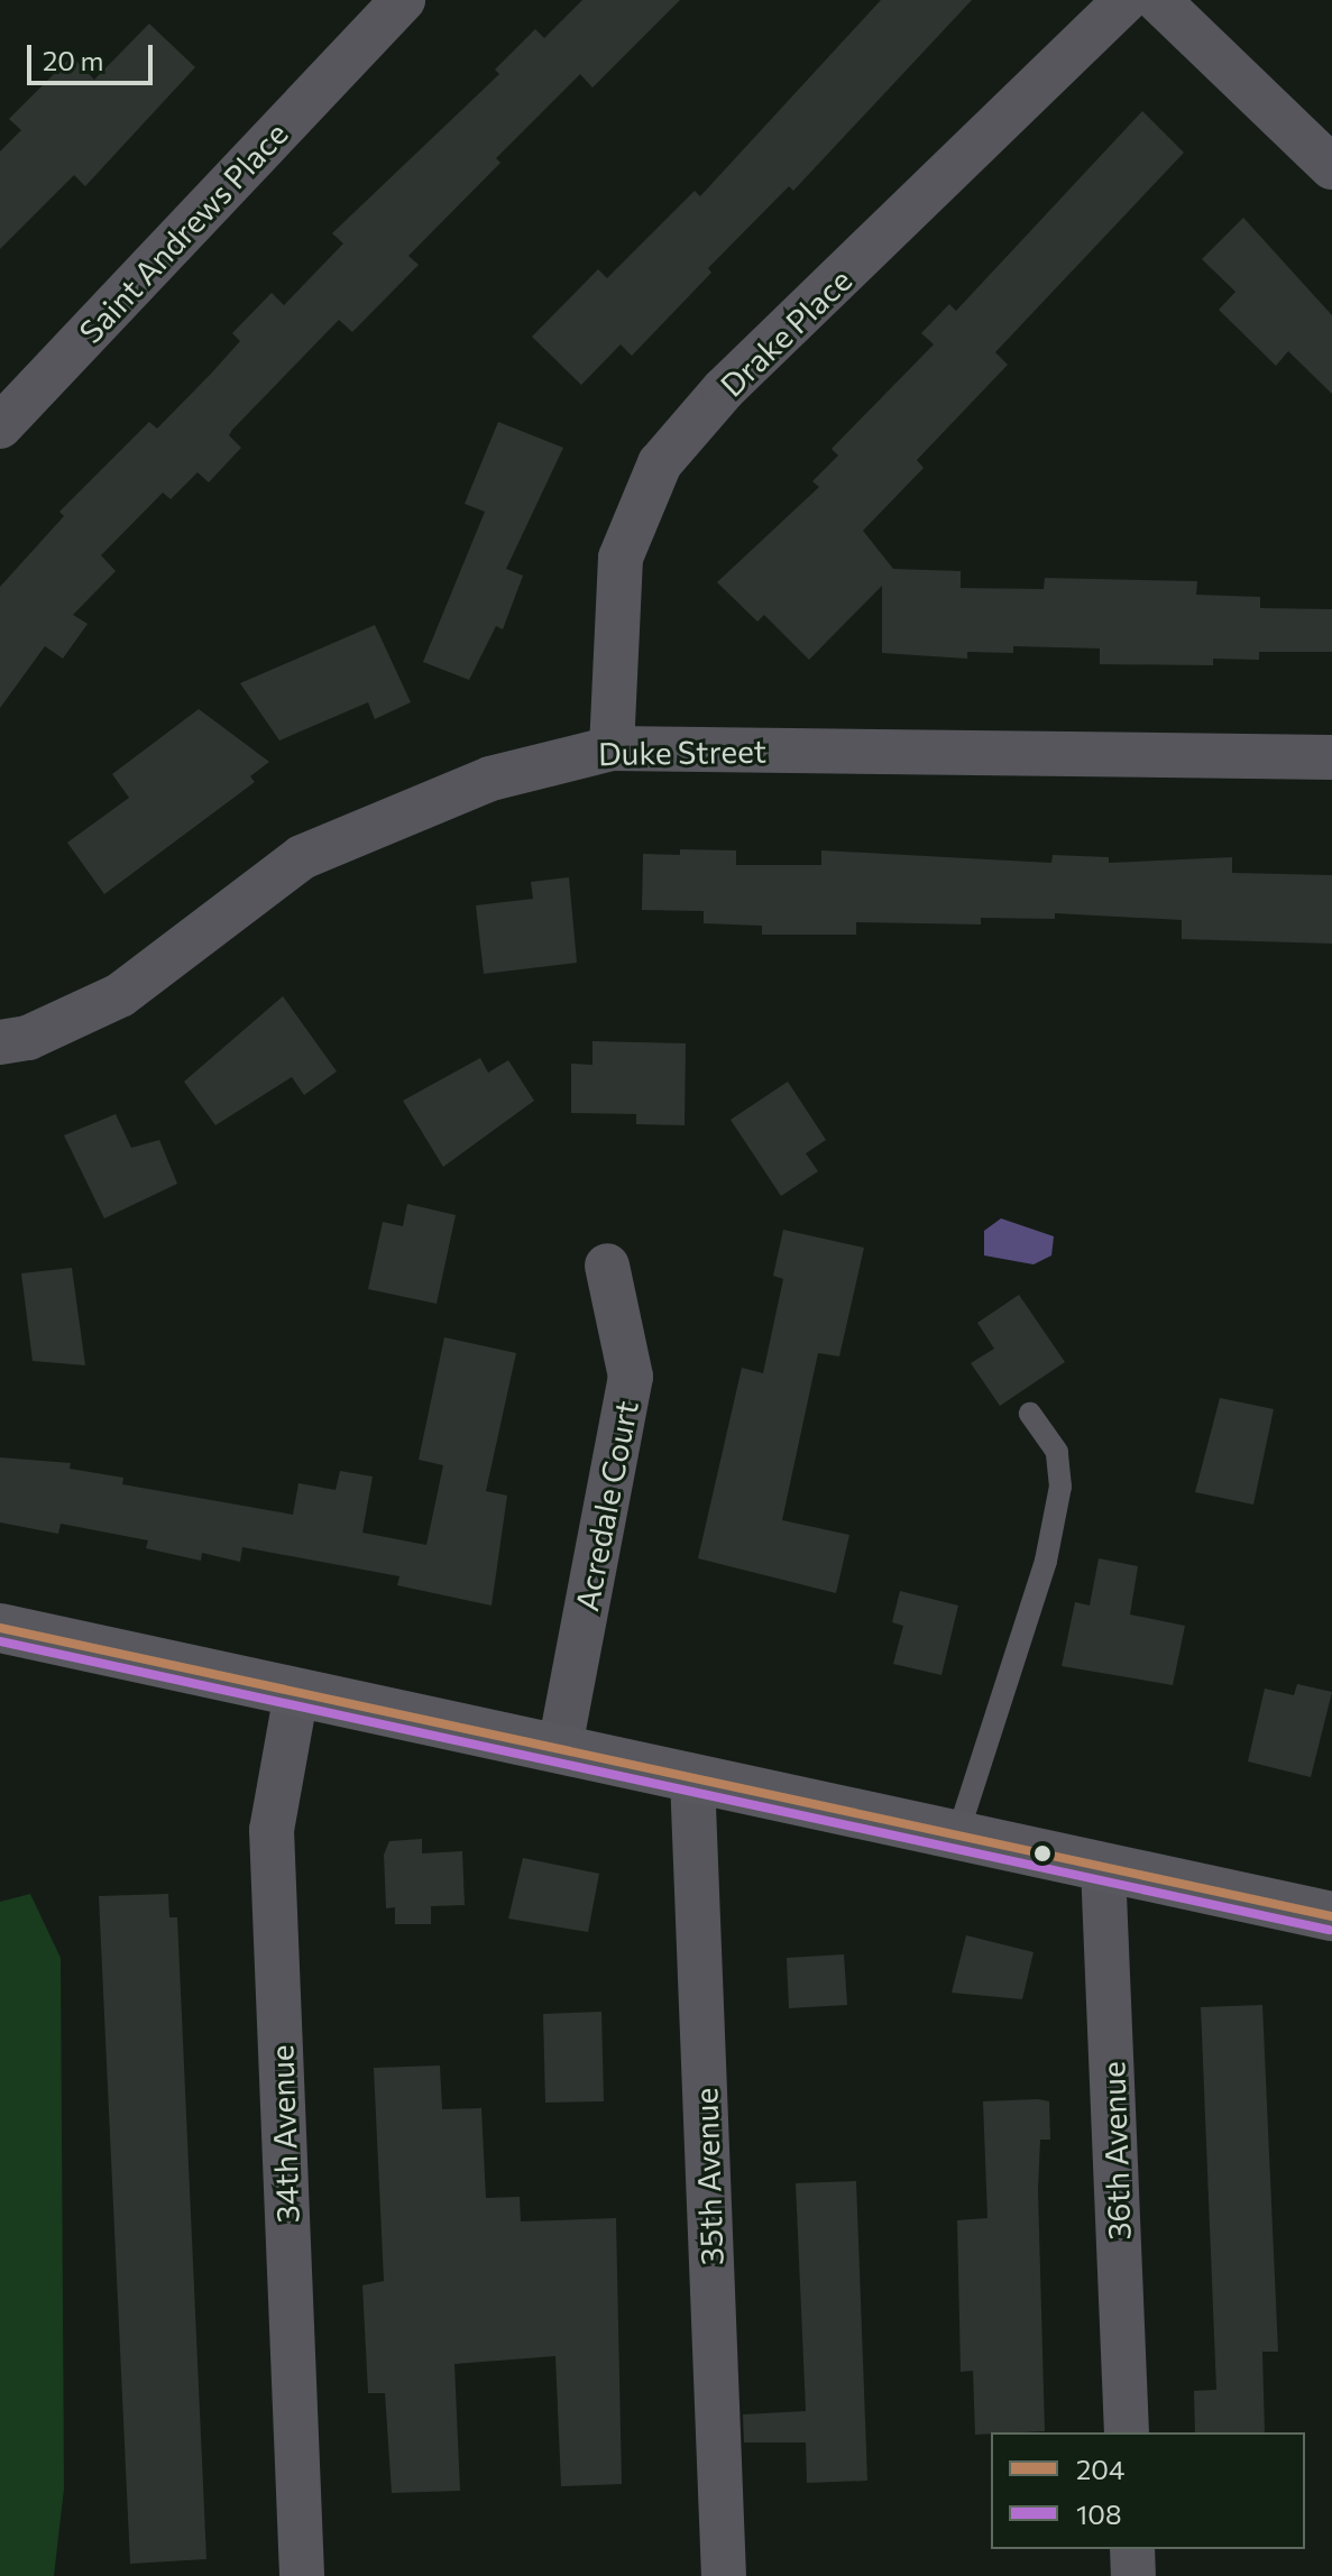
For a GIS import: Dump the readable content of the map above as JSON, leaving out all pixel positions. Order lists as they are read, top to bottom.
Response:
{
  "streets": {
    "street": [
      "Saint Andrews Place",
      "Drake Place",
      "Duke Street",
      "Acredale Court",
      "34th Avenue",
      "36th Avenue",
      "35th Avenue"
    ]
  },
  "crossings": [
    ["Drake Place", "Duke Street"]
  ],
  "lines": ["transit line 204", "transit line 108"],
  "legend": ["204", "108"],
  "scale_bar": "20 m"
}
